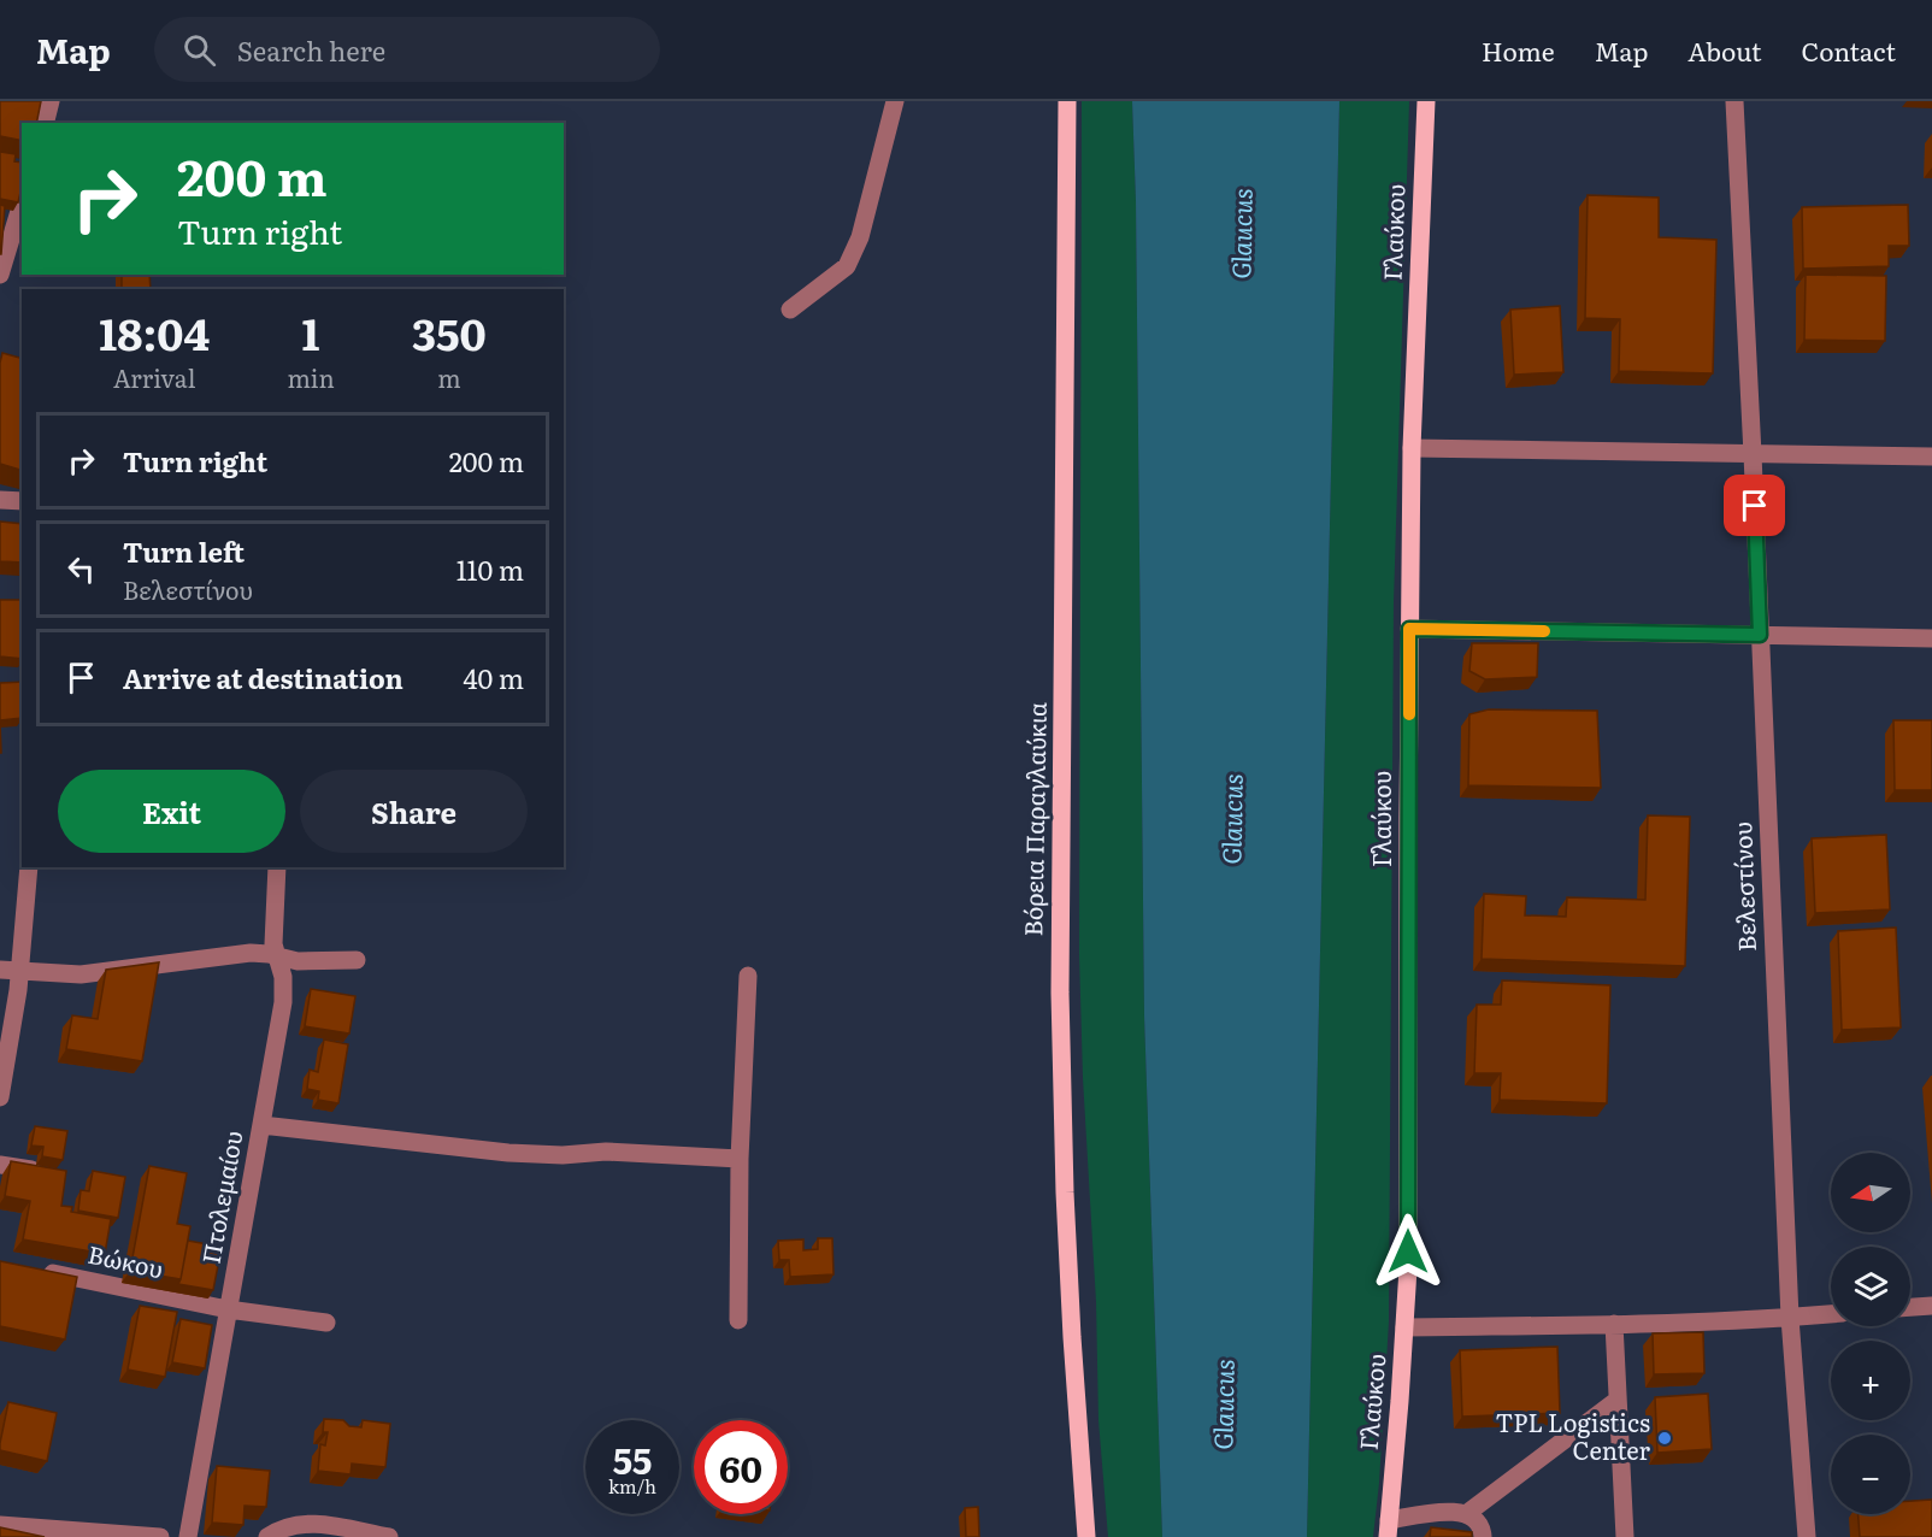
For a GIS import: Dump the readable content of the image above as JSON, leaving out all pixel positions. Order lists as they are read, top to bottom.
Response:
{
  "streets": {
    "main road": ["Γλαύκου", "Βόρεια Παραγλαύκια"],
    "street": ["Βελεστίνου", "Πτολεμαίου", "Βώκου"]
  },
  "crossings": [
    ["Πτολεμαίου", "Βώκου"]
  ],
  "water": ["Glaucus"],
  "places": ["TPL Logistics Center"],
  "north": "left",
  "page": {
    "header": "Map",
    "search": "Search here",
    "nav": [
      "Home",
      "Map",
      "About",
      "Contact"
    ],
    "turn": ["200 m", "Turn right"],
    "eta": [
      "18:04",
      "Arrival",
      "1",
      "min",
      "350",
      "m"
    ],
    "list": [
      {
        "name": "Turn right",
        "value": "200 m"
      },
      {
        "name": "Turn left",
        "note": "Βελεστίνου",
        "value": "110 m"
      },
      {
        "name": "Arrive at destination",
        "value": "40 m"
      }
    ],
    "buttons": ["Exit", "Share"],
    "map_buttons": ["+", "−"],
    "speed": "55 km/h",
    "limit": "60"
  }
}
